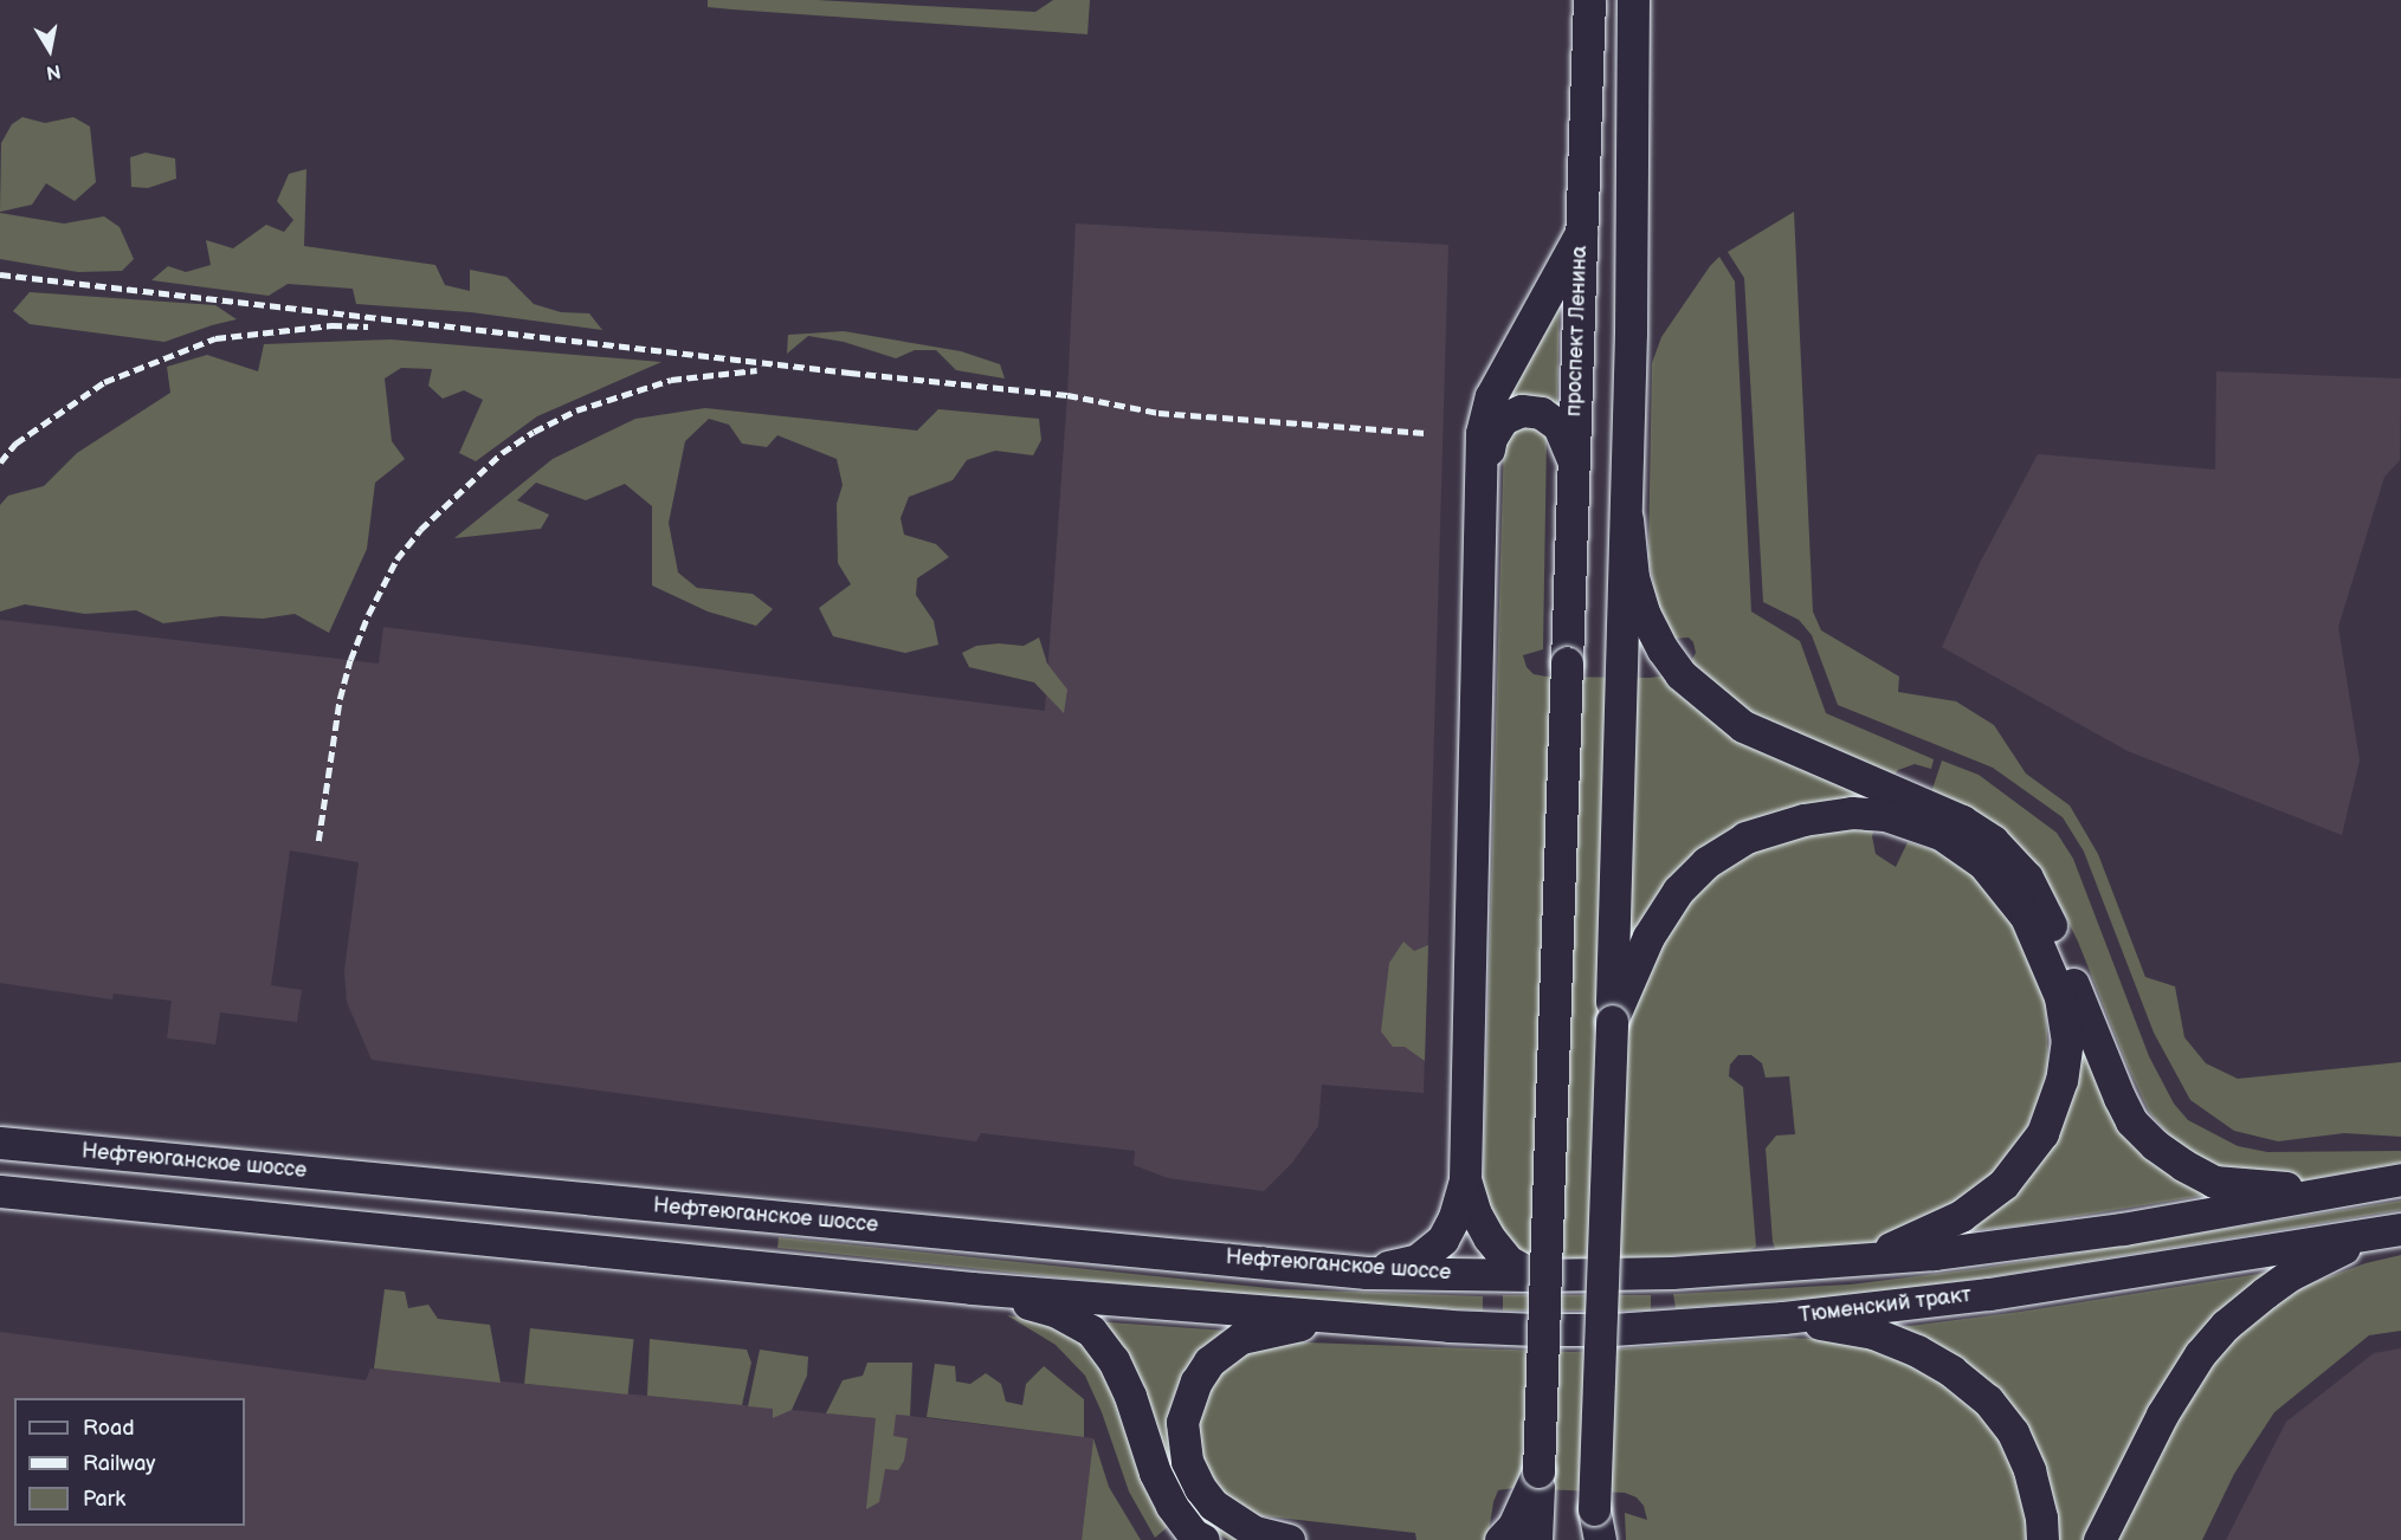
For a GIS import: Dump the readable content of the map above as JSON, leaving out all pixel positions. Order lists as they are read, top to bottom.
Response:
{
  "streets": {
    "main road": ["проспект Ленина", "Нефтеюганское шоссе", "Тюменский тракт"]
  },
  "legend": ["Road", "Railway", "Park"],
  "north": "bottom"
}
